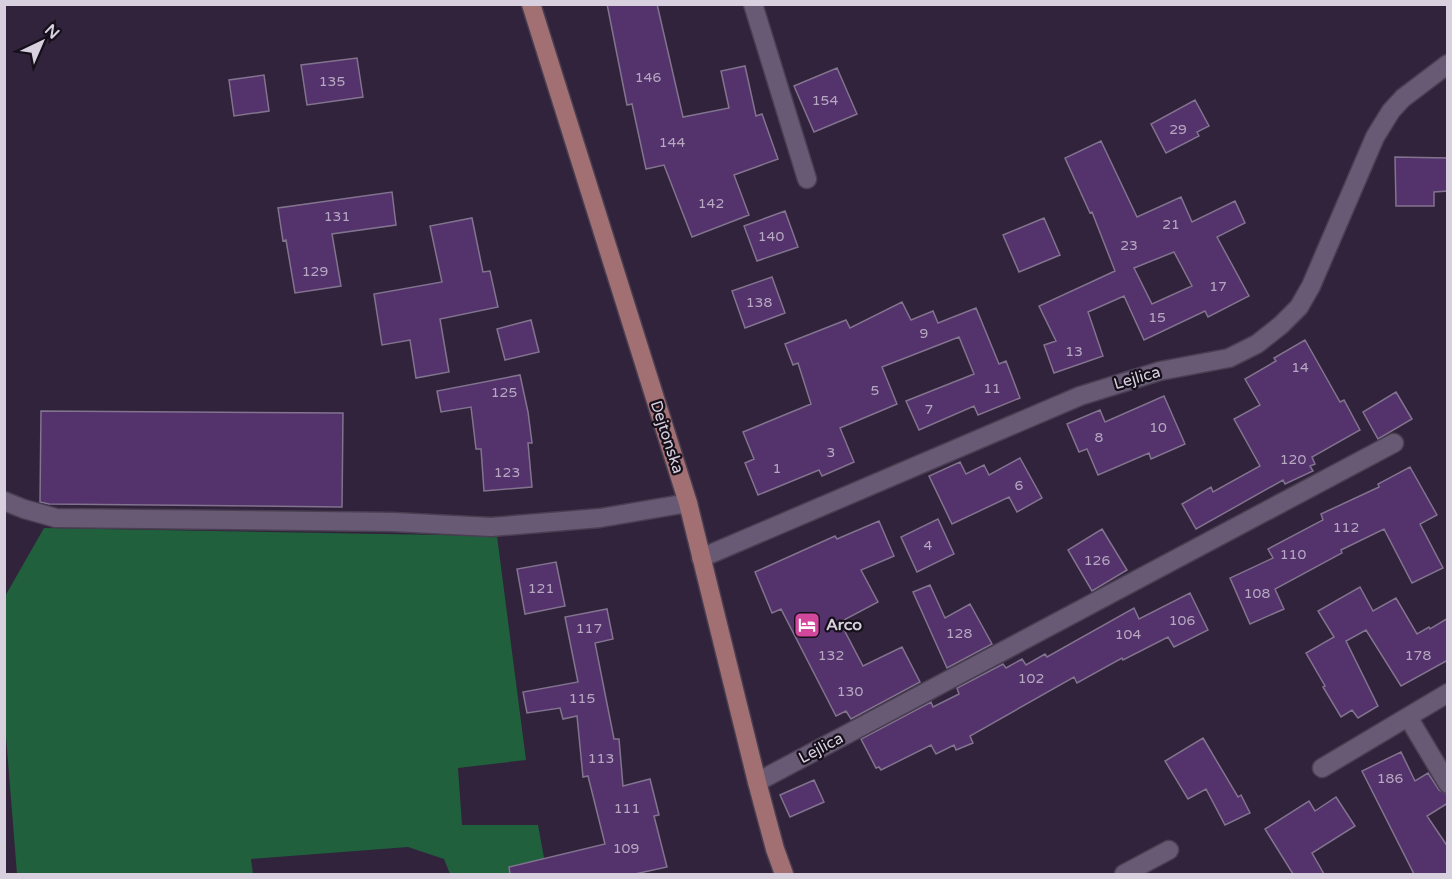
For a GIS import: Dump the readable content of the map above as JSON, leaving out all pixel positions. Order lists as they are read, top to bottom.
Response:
{
  "streets": {
    "main road": ["Dejtonska"],
    "street": ["Lejlica"]
  },
  "crossings": [
    ["Lejlica", "Dejtonska"]
  ],
  "places": {
    "hotel": ["Arco"]
  },
  "house_numbers": [
    "146",
    "135",
    "154",
    "29",
    "144",
    "142",
    "131",
    "21",
    "140",
    "23",
    "129",
    "17",
    "138",
    "15",
    "9",
    "13",
    "14",
    "11",
    "5",
    "125",
    "7",
    "10",
    "8",
    "3",
    "120",
    "1",
    "123",
    "6",
    "112",
    "4",
    "110",
    "126",
    "121",
    "108",
    "106",
    "117",
    "128",
    "104",
    "132",
    "178",
    "102",
    "130",
    "115",
    "113",
    "186",
    "111",
    "109"
  ],
  "north": "top right"
}
